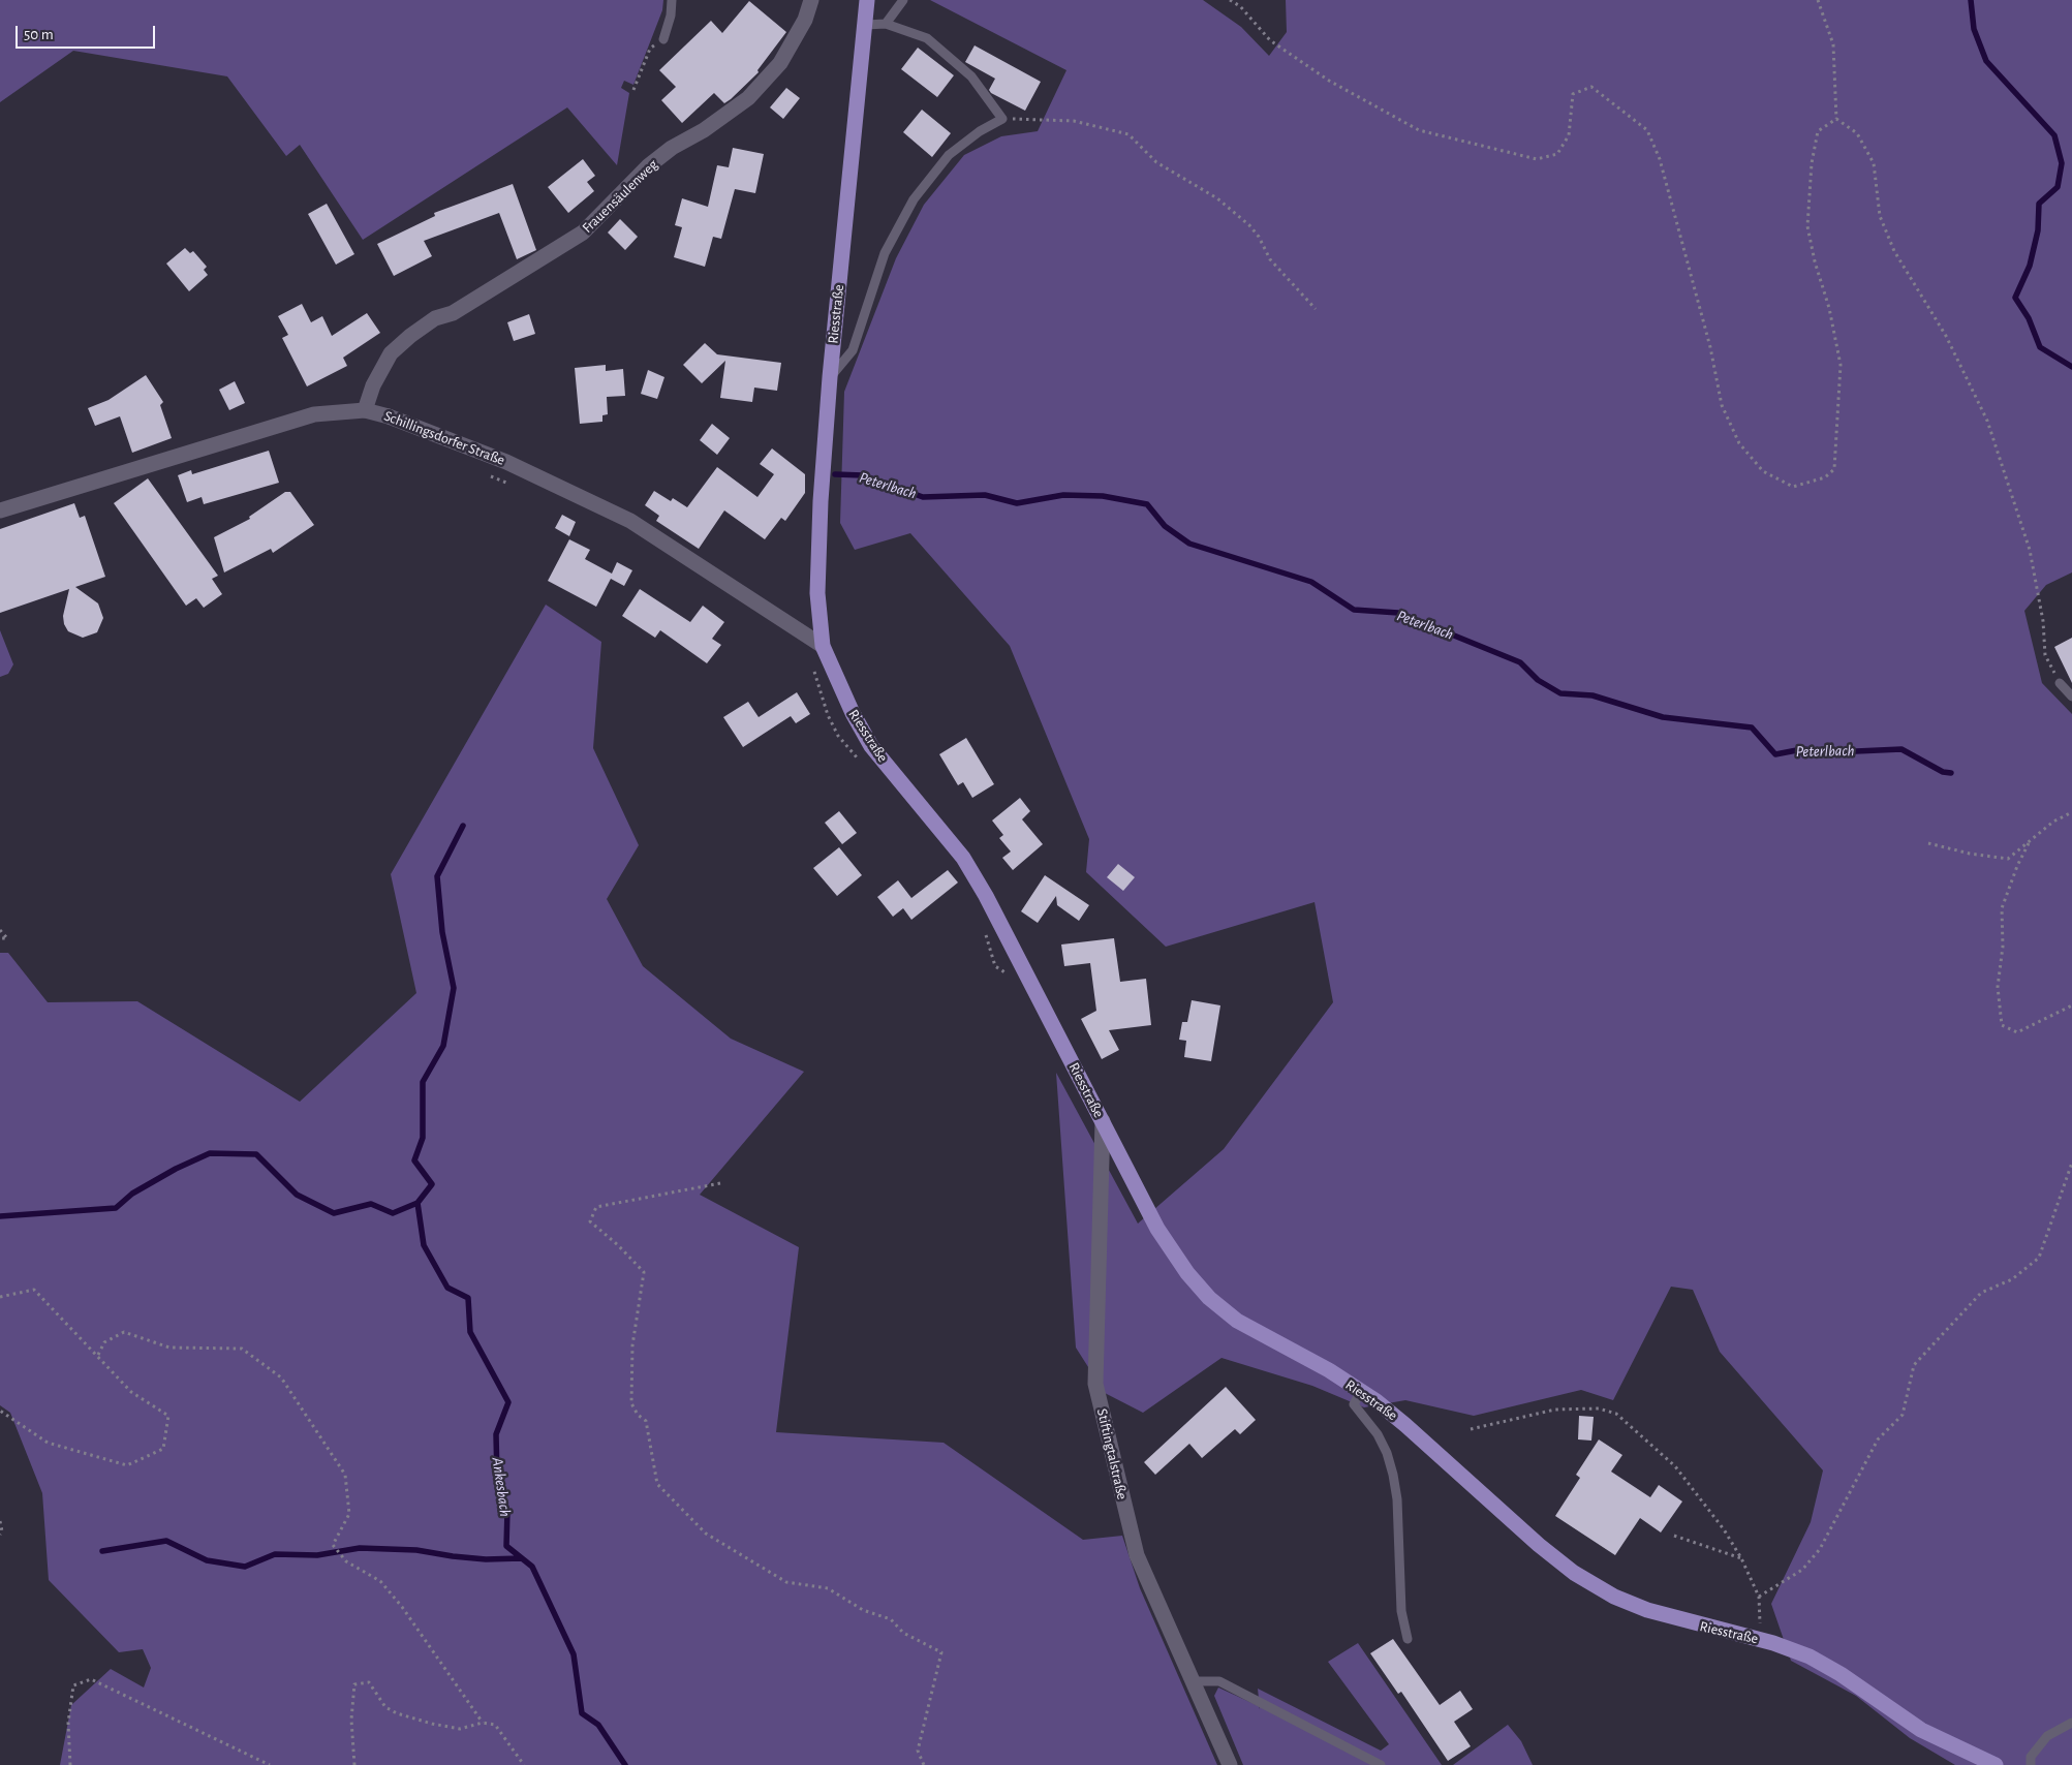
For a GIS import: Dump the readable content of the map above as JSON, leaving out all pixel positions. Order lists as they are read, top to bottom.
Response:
{
  "streets": {
    "main road": ["Riesstraße"],
    "street": ["Frauensäulenweg", "Schillingsdorfer Straße", "Stiftingtalstraße"]
  },
  "crossings": [
    ["Frauensäulenweg", "Schillingsdorfer Straße"],
    ["Riesstraße", "Schillingsdorfer Straße"],
    ["Riesstraße", "Stiftingtalstraße"]
  ],
  "water": ["Peterlbach", "Ankesbach"],
  "scale_bar": "50 m"
}
